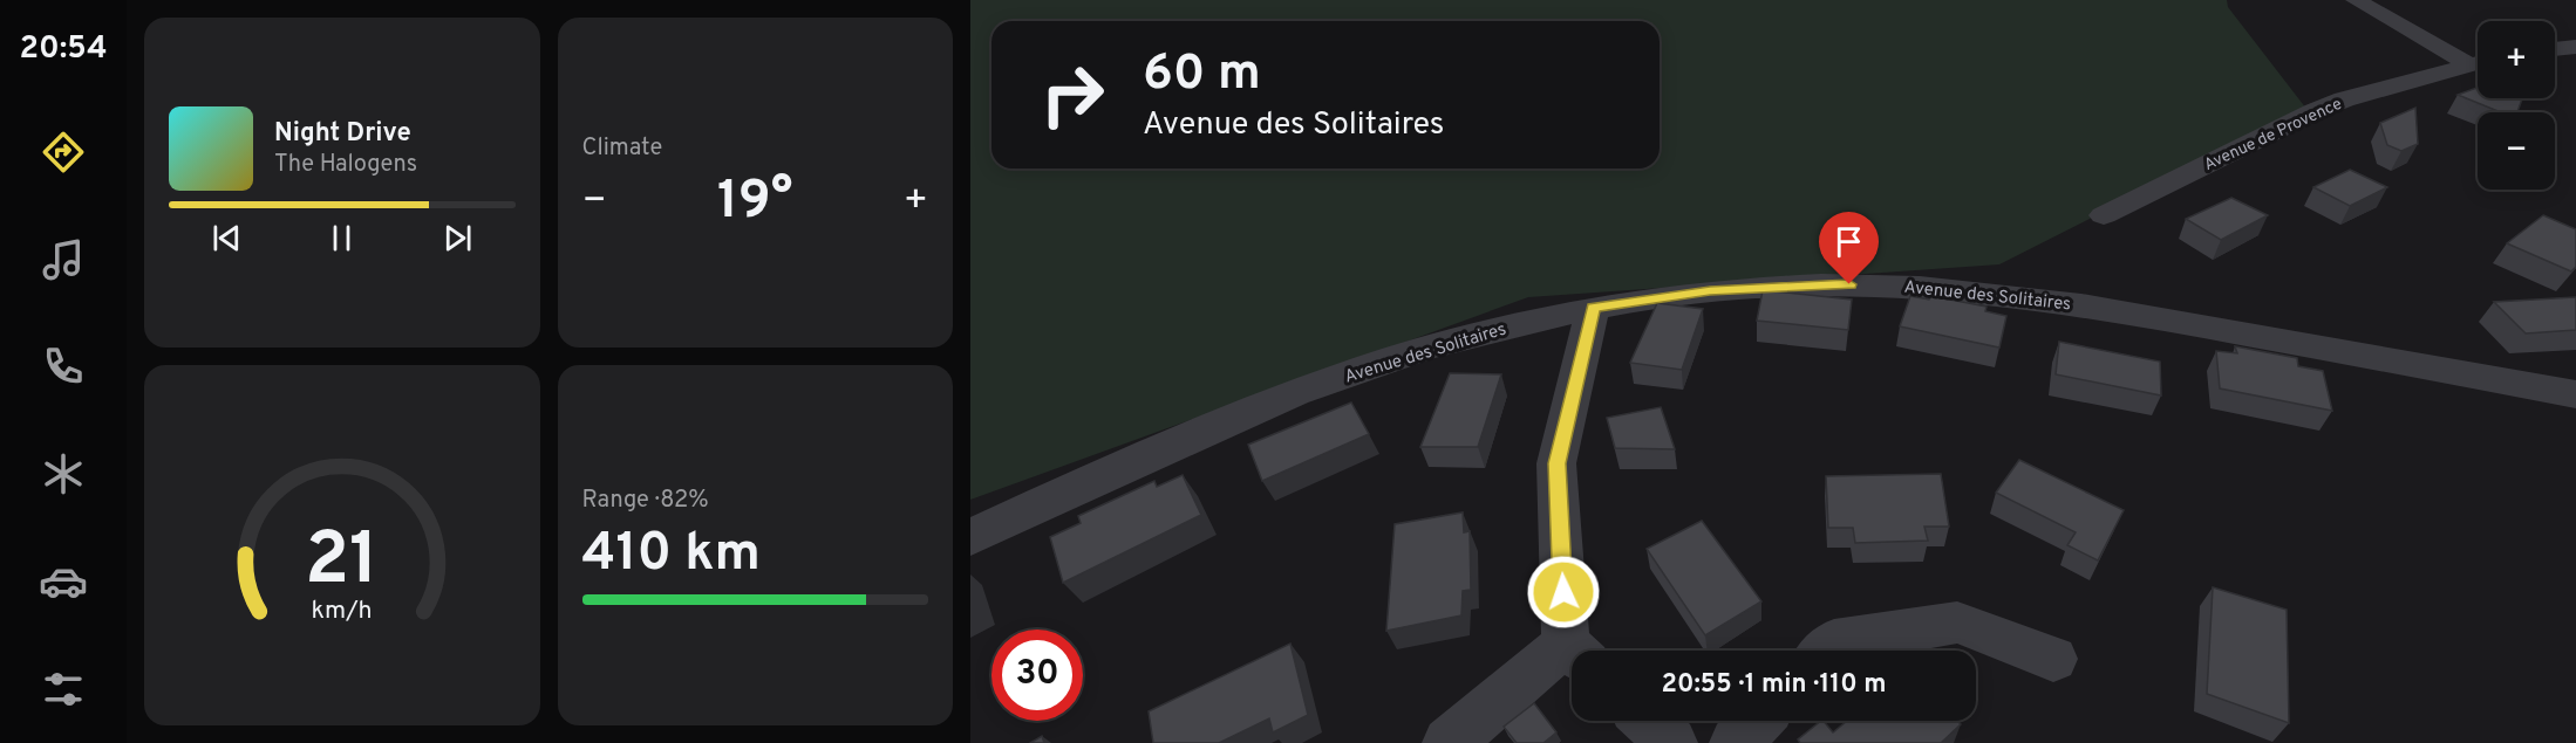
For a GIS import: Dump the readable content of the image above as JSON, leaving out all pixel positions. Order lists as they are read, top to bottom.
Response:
{
  "streets": {
    "street": ["Avenue de Provence", "Avenue des Solitaires"]
  },
  "page": {
    "tabs": "20:54",
    "tile": [
      "Climate",
      ["Range · 82%", "410 km"]
    ],
    "map_buttons": ["+", "−"],
    "turn": ["60 m", "Avenue des Solitaires"],
    "song": ["Night Drive", "The Halogens"],
    "heat": ["−", "19°", "+"],
    "limit": "30",
    "trip": "20:55 · 1 min · 110 m",
    "gauge": ["21", "km/h"]
  }
}
